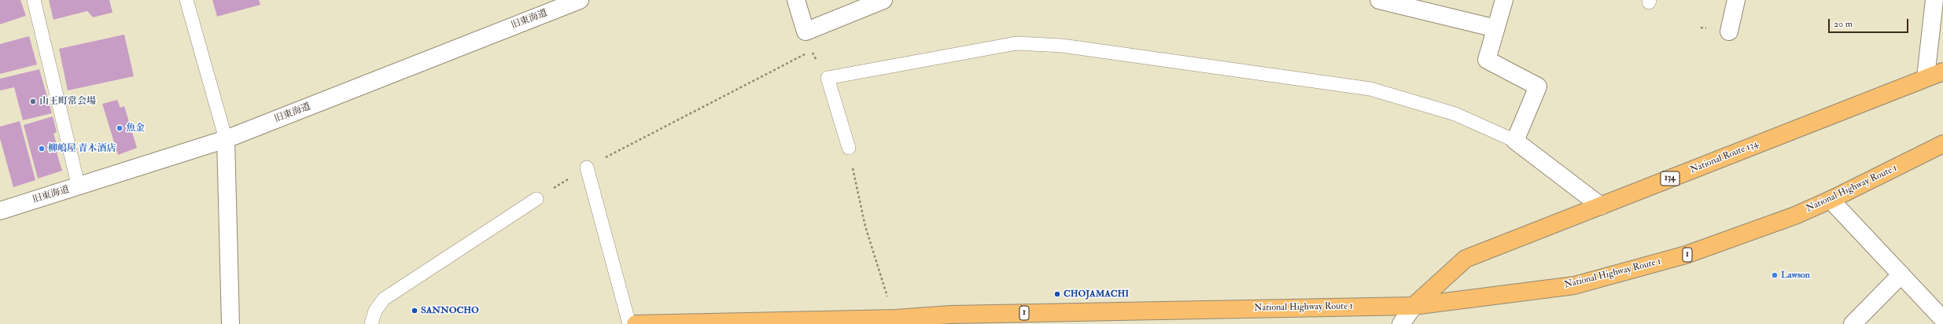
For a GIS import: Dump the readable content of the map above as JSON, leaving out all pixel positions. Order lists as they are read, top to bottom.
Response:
{
  "streets": {
    "highway": [
      "National Route 134",
      "134",
      "National Highway Route 1",
      "1"
    ],
    "street": ["旧東海道"]
  },
  "crossings": [
    ["National Route 134", "National Highway Route 1"]
  ],
  "places": [
    "山王町常会場",
    "魚金",
    "柳嶋屋 青木酒店",
    "Lawson",
    "CHOJAMACHI",
    "SANNOCHO"
  ],
  "scale_bar": "20 m"
}
